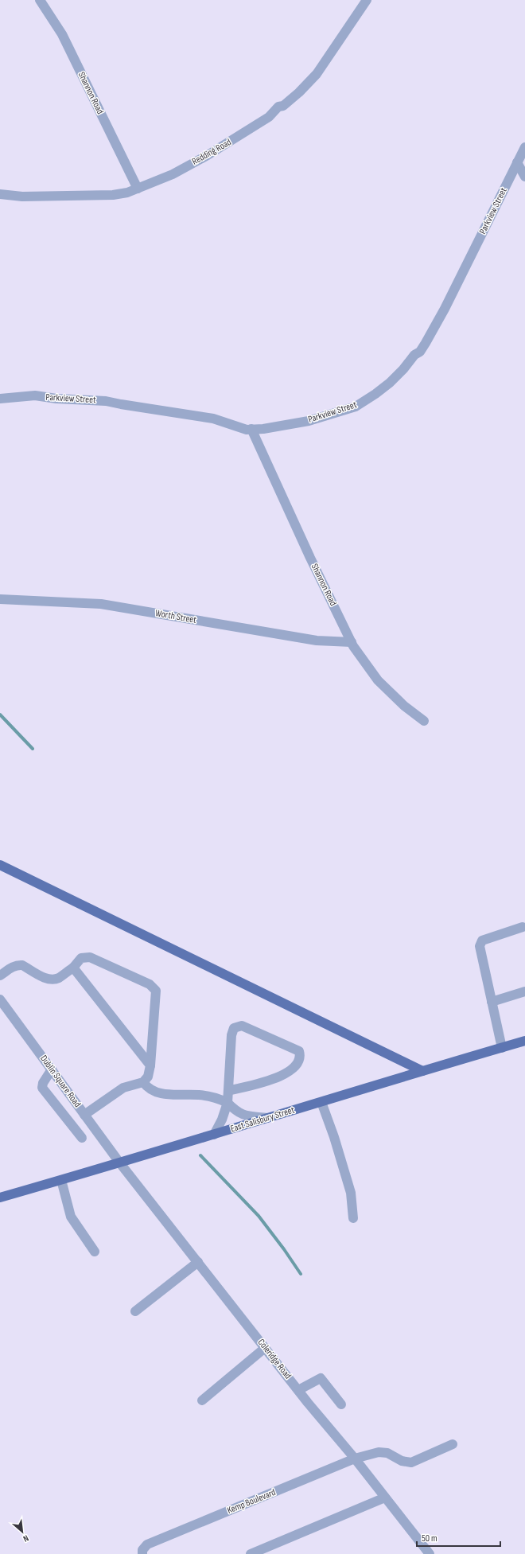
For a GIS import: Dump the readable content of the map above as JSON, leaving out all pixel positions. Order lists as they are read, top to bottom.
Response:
{
  "streets": {
    "main road": ["East Salisbury Street"],
    "street": [
      "Shannon Road",
      "Redding Road",
      "Parkview Street",
      "Worth Street",
      "Dublin Square Road",
      "Coleridge Road",
      "Kemp Boulevard"
    ]
  },
  "crossings": [
    ["Shannon Road", "Redding Road"],
    ["Shannon Road", "Parkview Street"],
    ["Shannon Road", "Worth Street"],
    ["Dublin Square Road", "East Salisbury Street"],
    ["Dublin Square Road", "Coleridge Road"],
    ["East Salisbury Street", "Coleridge Road"],
    ["Coleridge Road", "Kemp Boulevard"]
  ],
  "scale_bar": "50 m",
  "north": "bottom right"
}
